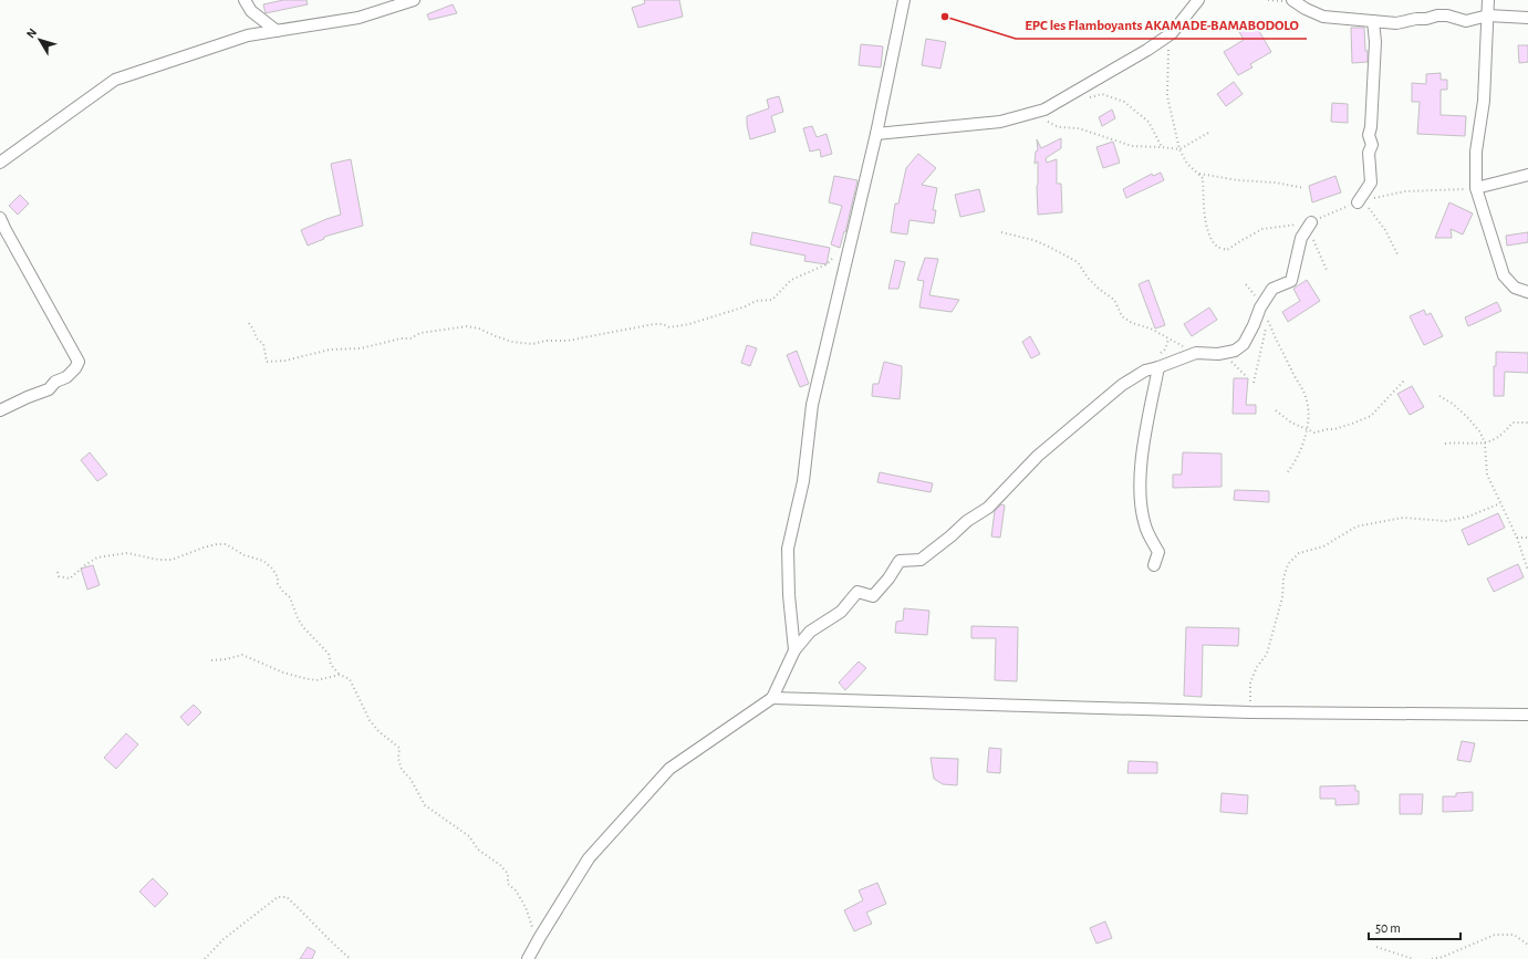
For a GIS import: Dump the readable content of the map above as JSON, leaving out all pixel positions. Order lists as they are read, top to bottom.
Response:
{
  "places": ["EPC les Flamboyants AKAMADE-BAMABODOLO"],
  "scale_bar": "50 m",
  "north": "top left"
}
